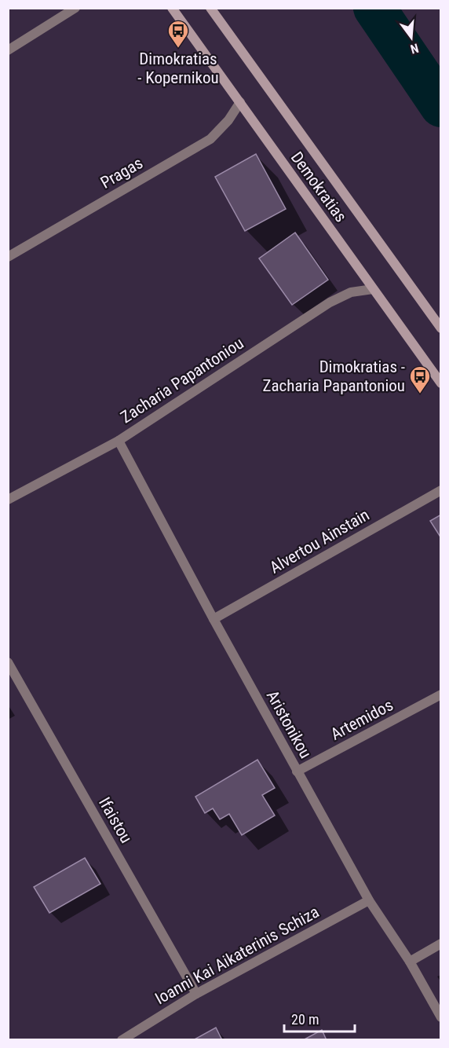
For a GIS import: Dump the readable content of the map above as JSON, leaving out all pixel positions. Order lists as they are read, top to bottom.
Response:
{
  "streets": {
    "street": [
      "Pragas",
      "Demokratias",
      "Zacharia Papantoniou",
      "Alvertou Ainstain",
      "Artemidos",
      "Aristonikou",
      "Ifaistou",
      "Ioanni Kai Aikaterinis Schiza"
    ]
  },
  "crossings": [
    ["Pragas", "Demokratias"],
    ["Demokratias", "Zacharia Papantoniou"],
    ["Zacharia Papantoniou", "Aristonikou"],
    ["Alvertou Ainstain", "Aristonikou"],
    ["Artemidos", "Aristonikou"],
    ["Aristonikou", "Ioanni Kai Aikaterinis Schiza"],
    ["Ifaistou", "Ioanni Kai Aikaterinis Schiza"]
  ],
  "places": {
    "bus stop": ["Dimokratias - Kopernikou", "Dimokratias - Zacharia Papantoniou"]
  },
  "scale_bar": "20 m",
  "north": "bottom"
}
